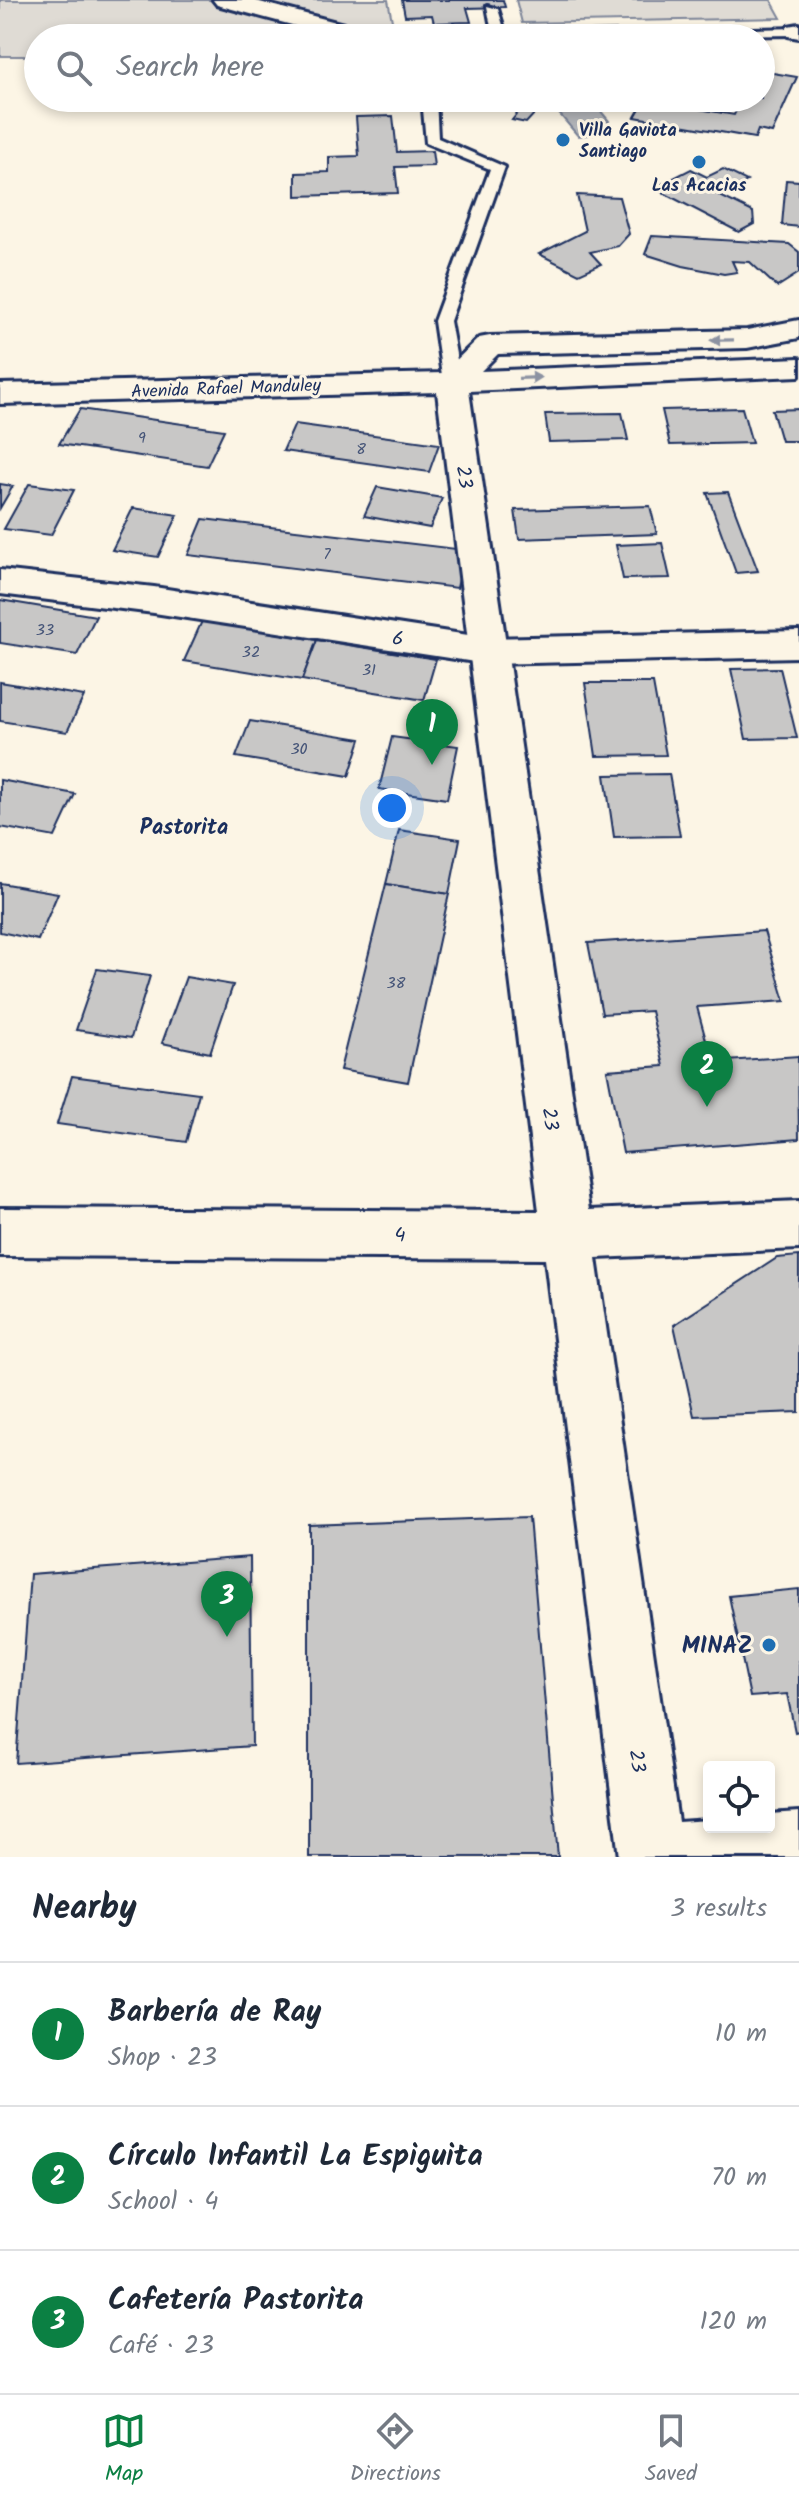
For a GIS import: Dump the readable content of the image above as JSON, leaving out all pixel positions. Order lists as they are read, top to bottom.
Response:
{
  "streets": {
    "street": [
      "Avenida Rafael Manduley",
      "23",
      "6",
      "4"
    ]
  },
  "crossings": [
    ["Avenida Rafael Manduley", "23"],
    ["23", "6"],
    ["23", "4"]
  ],
  "districts": ["Pastorita"],
  "places": ["Villa Gaviota Santiago", "Las Acacias", "MINAZ"],
  "house_numbers": [
    "9",
    "8",
    "7",
    "33",
    "32",
    "31",
    "30",
    "38"
  ],
  "page": {
    "search": "Search here",
    "pins": ["1", "2", "3"],
    "heading": ["Nearby", "3 results"],
    "list": [
      {
        "mark": "1",
        "name": "Barbería de Ray",
        "note": "Shop · 23",
        "value": "10 m"
      },
      {
        "mark": "2",
        "name": "Círculo Infantil La Espiguita",
        "note": "School · 4",
        "value": "70 m"
      },
      {
        "mark": "3",
        "name": "Cafetería Pastorita",
        "note": "Café · 23",
        "value": "120 m"
      }
    ],
    "nav": ["Map", "Directions", "Saved"]
  }
}
